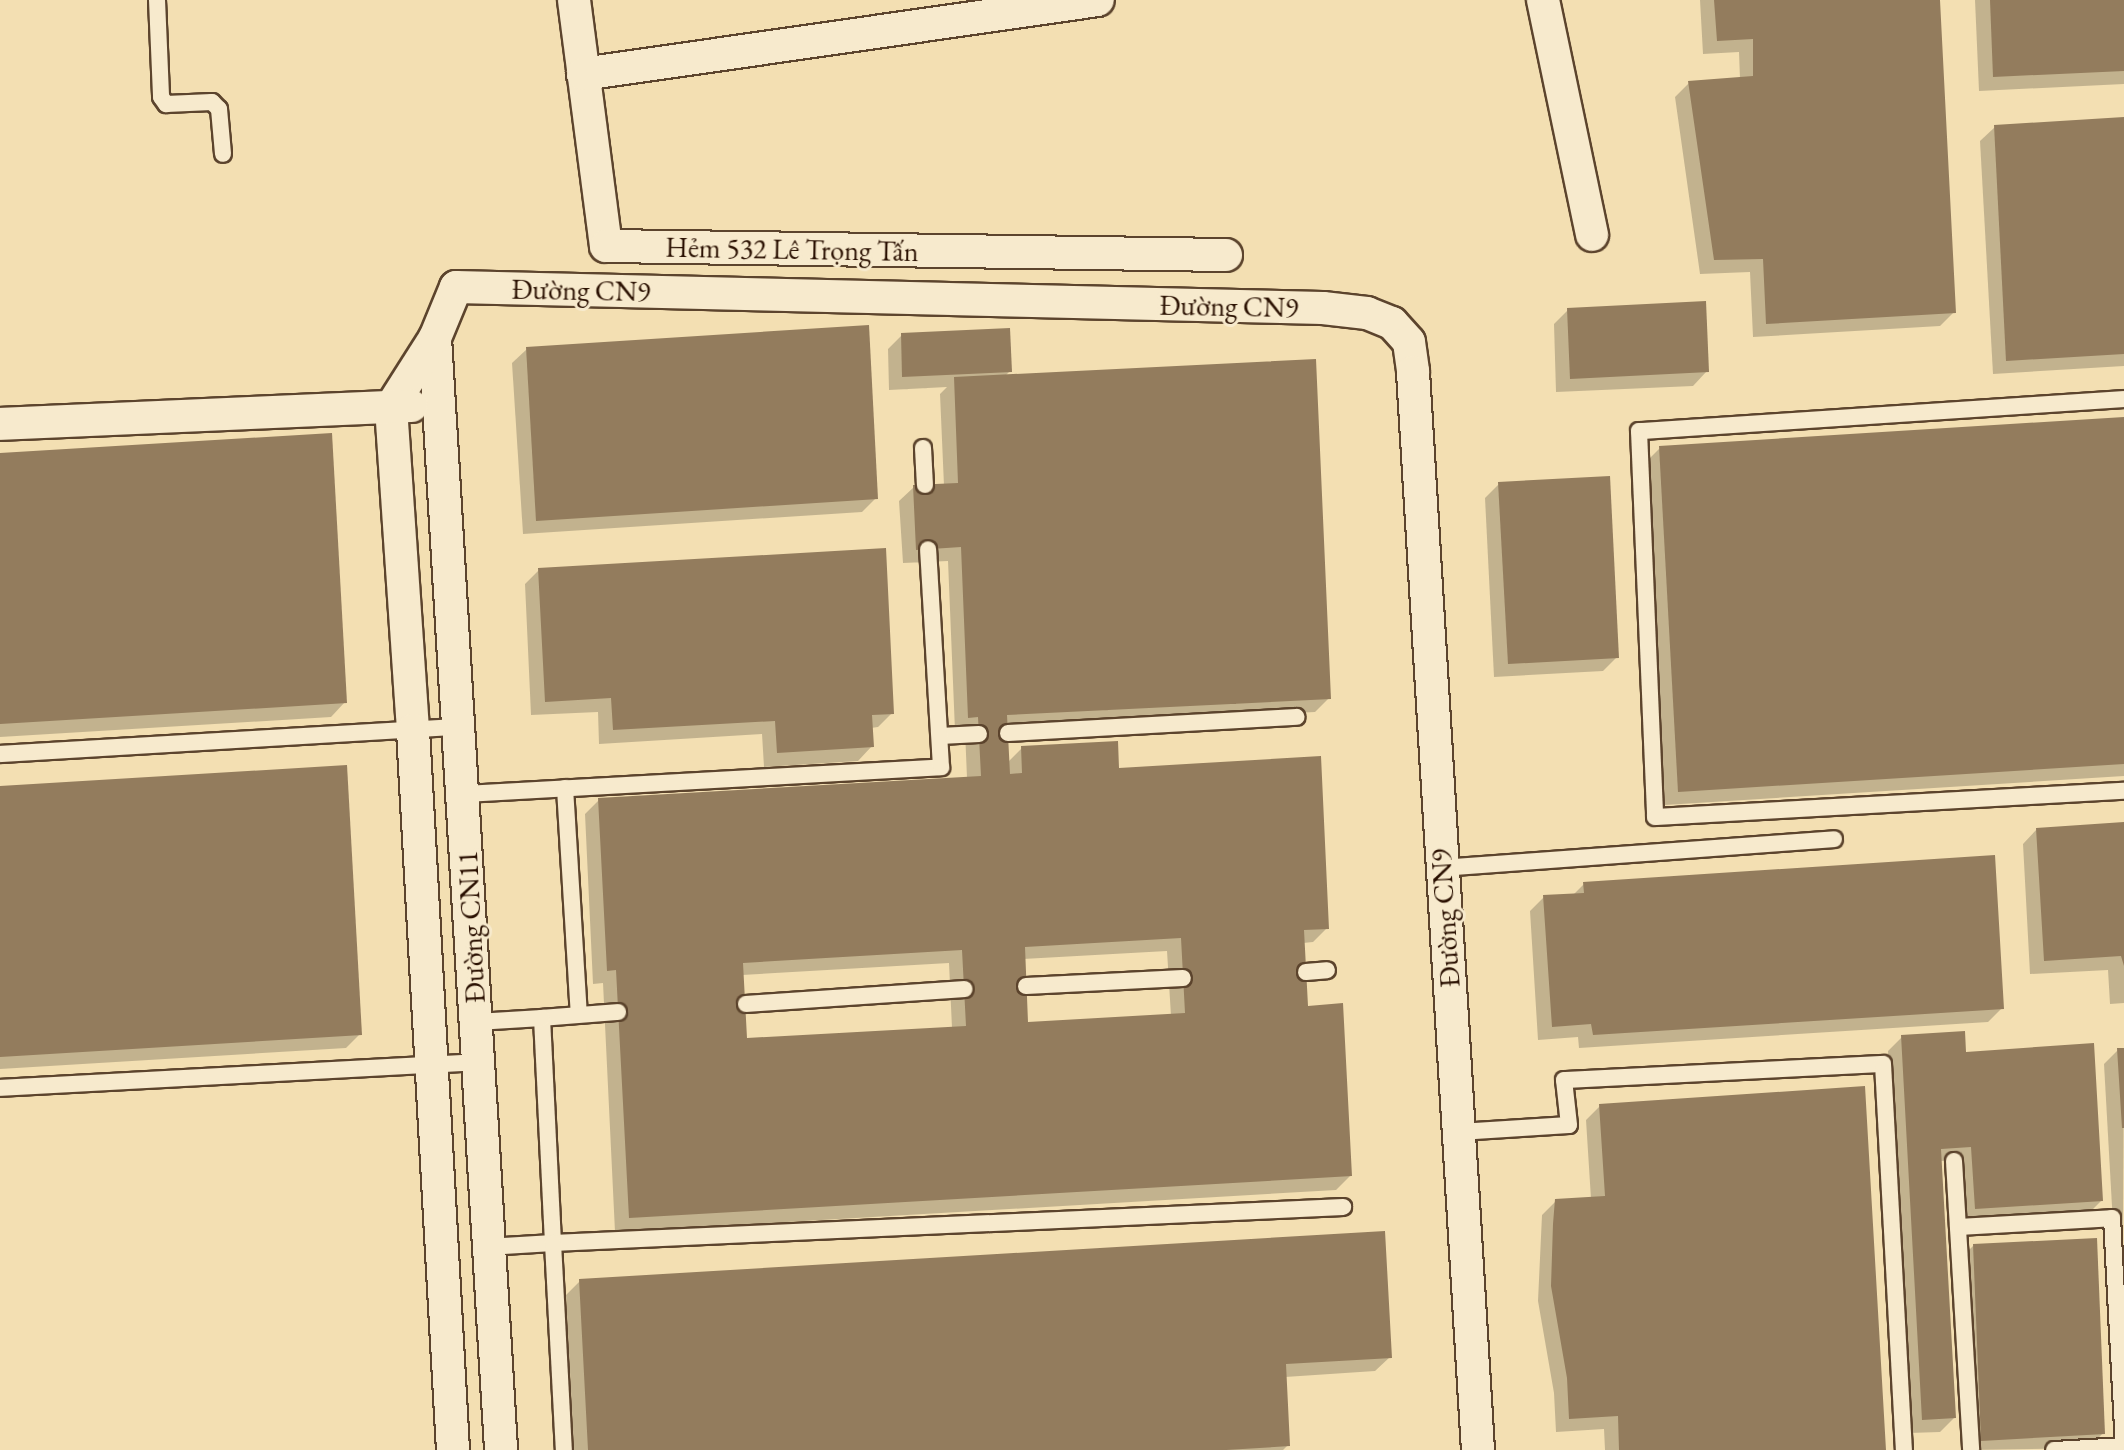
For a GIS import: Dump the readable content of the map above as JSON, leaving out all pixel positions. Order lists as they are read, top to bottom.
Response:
{
  "streets": {
    "street": ["Hẻm 532 Lê Trọng Tấn", "Đường CN9", "Đường CN11"]
  },
  "crossings": [
    ["Đường CN9", "Đường CN11"]
  ]
}
